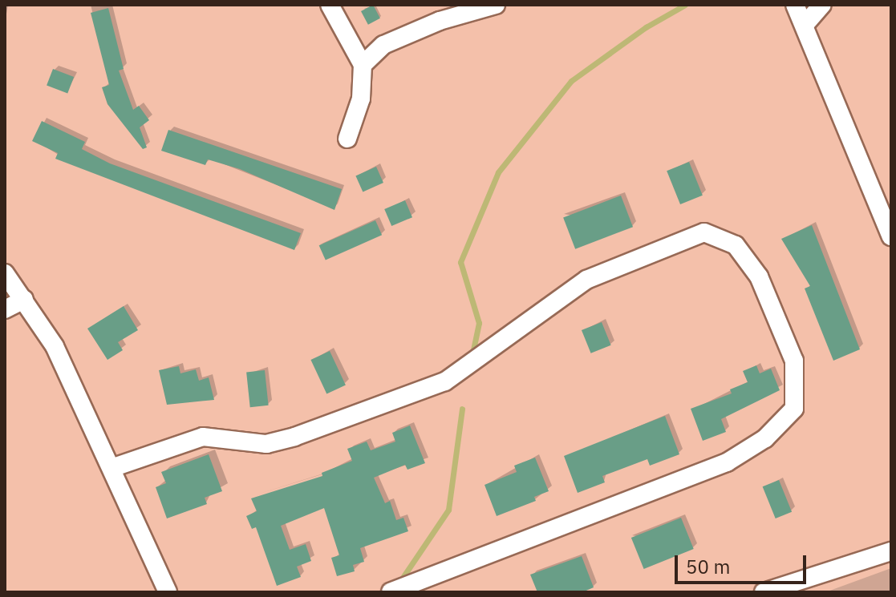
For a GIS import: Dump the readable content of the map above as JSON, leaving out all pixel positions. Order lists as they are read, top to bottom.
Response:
{
  "scale_bar": "50 m"
}
